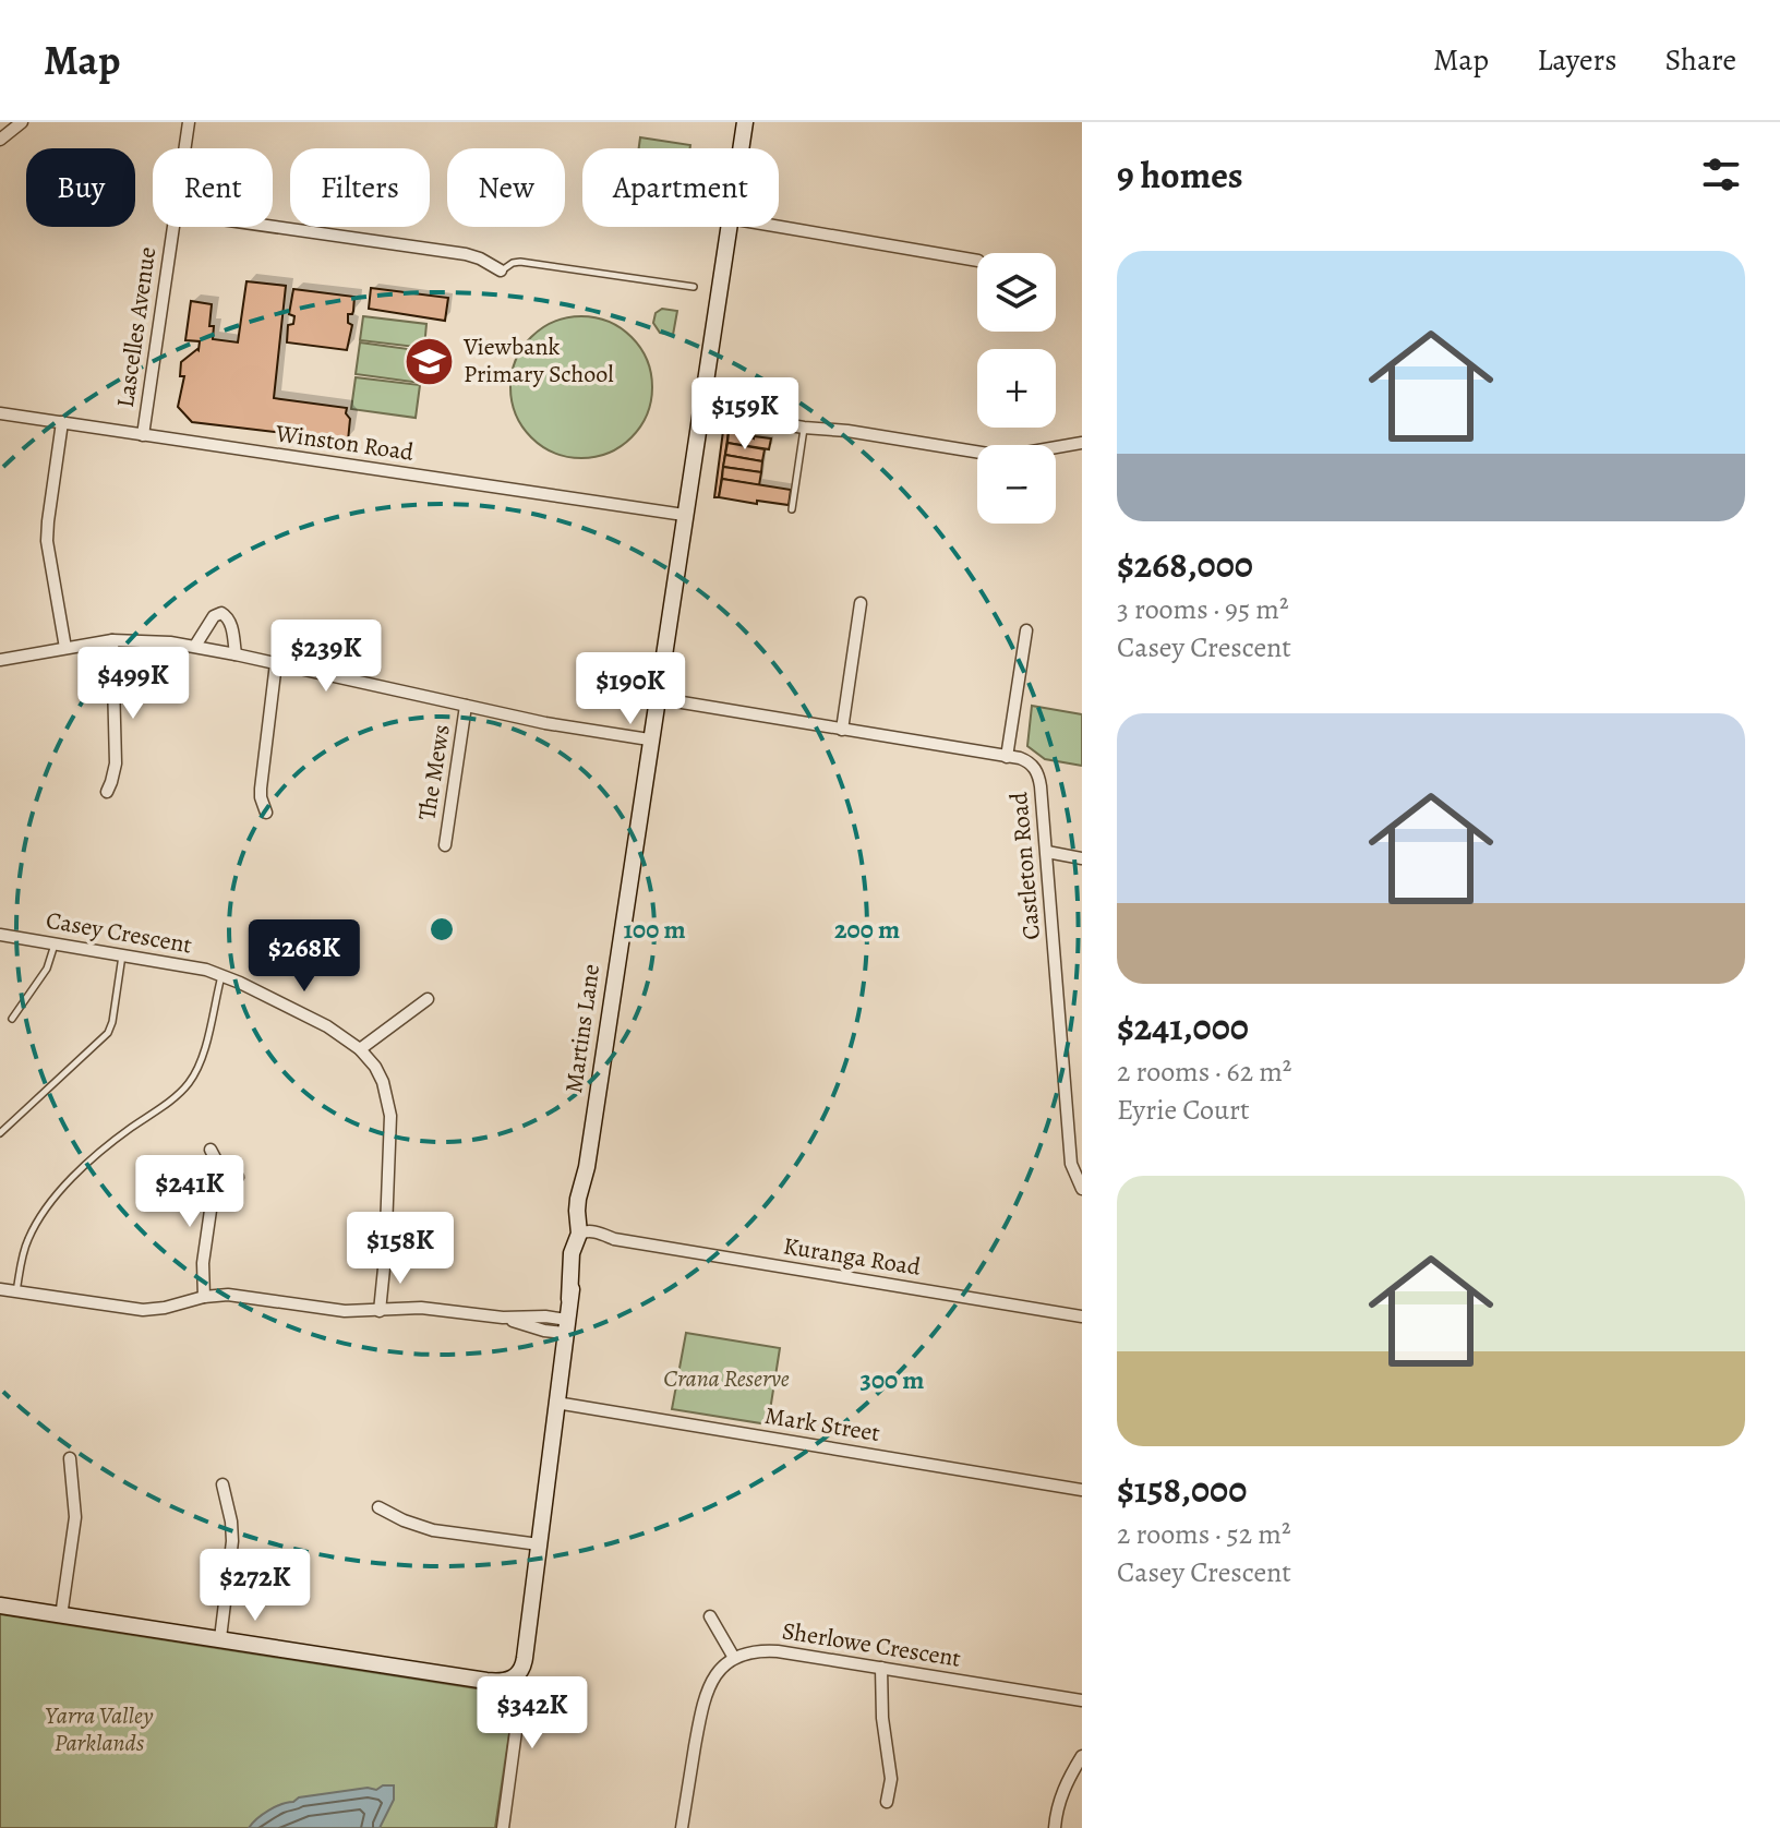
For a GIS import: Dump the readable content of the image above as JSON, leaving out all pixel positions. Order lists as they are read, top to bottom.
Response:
{
  "streets": {
    "street": [
      "Lascelles Avenue",
      "Winston Road",
      "The Mews",
      "Castleton Road",
      "Casey Crescent",
      "Martins Lane",
      "Kuranga Road",
      "Mark Street",
      "Sherlowe Crescent"
    ]
  },
  "crossings": [
    ["Lascelles Avenue", "Winston Road"],
    ["Winston Road", "Martins Lane"],
    ["Castleton Road", "Martins Lane"],
    ["Martins Lane", "Kuranga Road"],
    ["Martins Lane", "Mark Street"]
  ],
  "parks": ["Crana Reserve", "Yarra Valley Parklands"],
  "places": {
    "school or university": ["Viewbank Primary School"]
  },
  "page": {
    "header": "Map",
    "nav": ["Map", "Layers", "Share"],
    "heading": "9 homes",
    "chip": [
      "Buy",
      "Rent",
      "Filters",
      "New",
      "Apartment"
    ],
    "list": [
      {
        "name": "$268,000",
        "note": "3 rooms · 95 m² · Casey Crescent"
      },
      {
        "name": "$241,000",
        "note": "2 rooms · 62 m² · Eyrie Court"
      },
      {
        "name": "$158,000",
        "note": "2 rooms · 52 m² · Casey Crescent"
      }
    ],
    "map_buttons": ["+", "−"],
    "price": [
      "$159K",
      "$239K",
      "$499K",
      "$190K",
      "$268K",
      "$241K",
      "$158K",
      "$272K",
      "$342K"
    ]
  },
  "rings": ["100 m", "200 m", "300 m"]
}
